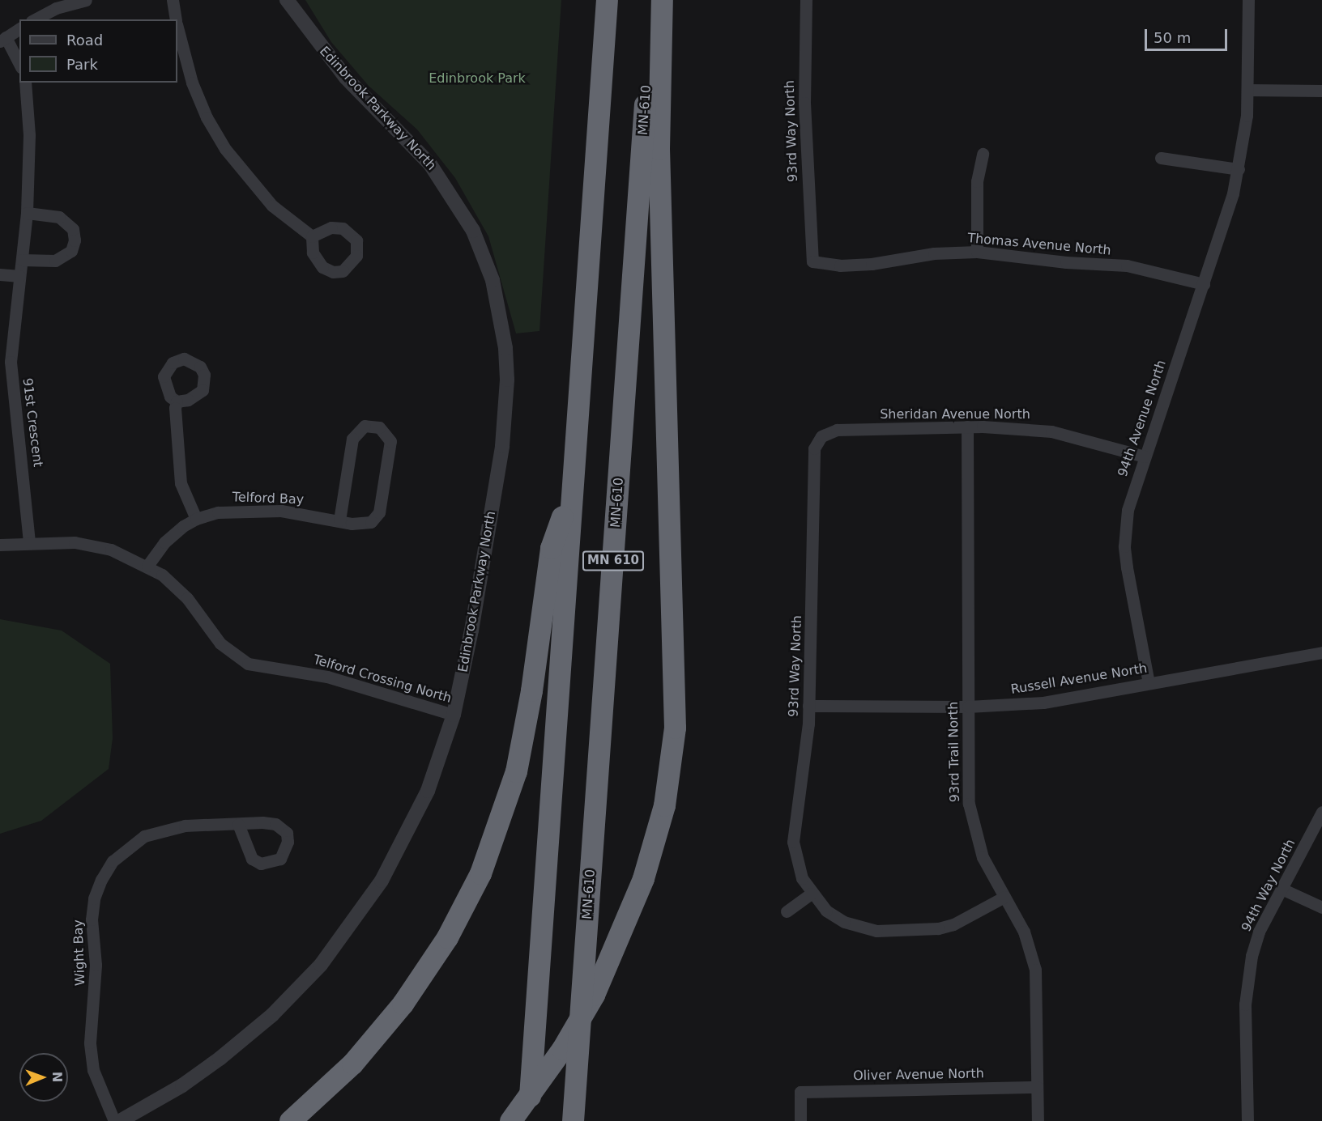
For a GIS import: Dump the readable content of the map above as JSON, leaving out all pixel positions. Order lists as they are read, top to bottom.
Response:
{
  "streets": {
    "highway": ["MN-610", "MN 610"],
    "street": [
      "Edinbrook Parkway North",
      "93rd Way North",
      "Thomas Avenue North",
      "Sheridan Avenue North",
      "94th Avenue North",
      "91st Crescent",
      "Telford Bay",
      "Telford Crossing North",
      "Russell Avenue North",
      "93rd Trail North",
      "94th Way North",
      "Wight Bay",
      "Oliver Avenue North"
    ]
  },
  "crossings": [
    ["Edinbrook Parkway North", "Telford Crossing North"],
    ["93rd Way North", "Thomas Avenue North"],
    ["93rd Way North", "Sheridan Avenue North"],
    ["93rd Way North", "Russell Avenue North"],
    ["Thomas Avenue North", "94th Avenue North"],
    ["Sheridan Avenue North", "94th Avenue North"],
    ["Sheridan Avenue North", "93rd Trail North"],
    ["94th Avenue North", "Russell Avenue North"],
    ["91st Crescent", "Telford Crossing North"],
    ["Telford Bay", "Telford Crossing North"],
    ["Russell Avenue North", "93rd Trail North"],
    ["93rd Trail North", "Oliver Avenue North"]
  ],
  "parks": ["Edinbrook Park"],
  "legend": ["Road", "Park"],
  "scale_bar": "50 m",
  "north": "right"
}
